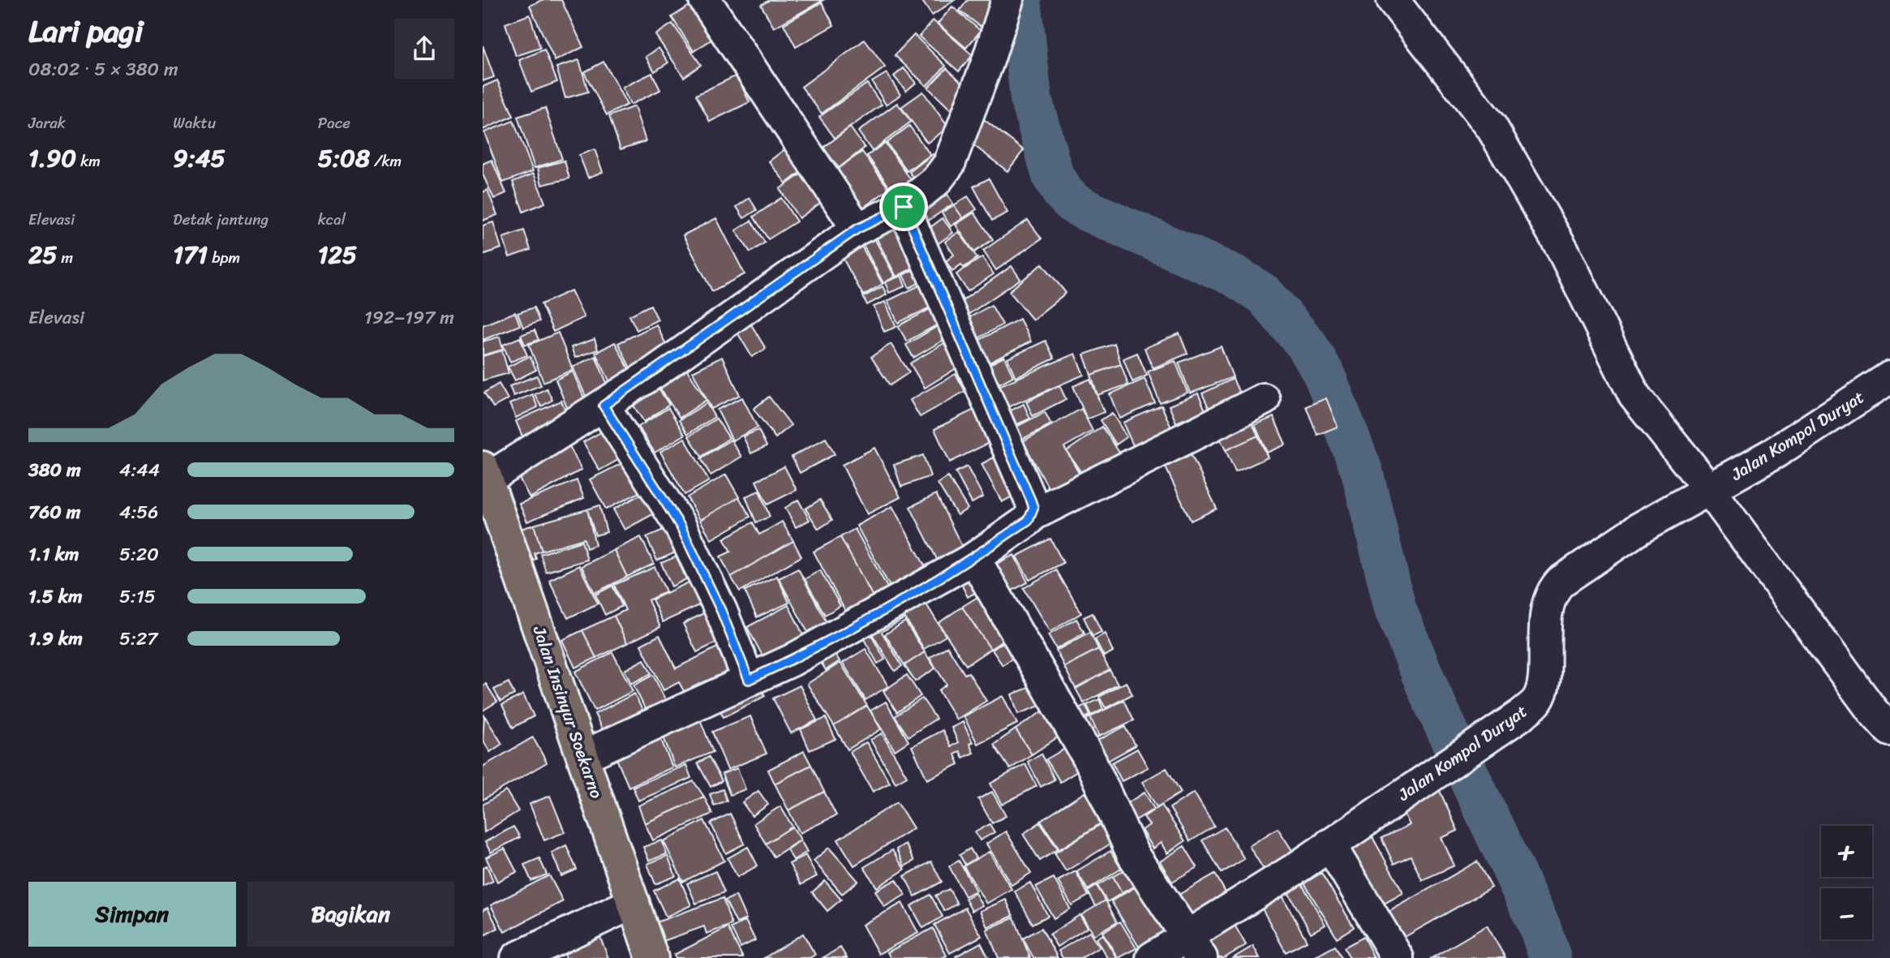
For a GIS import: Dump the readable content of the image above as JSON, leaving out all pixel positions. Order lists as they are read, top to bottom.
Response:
{
  "streets": {
    "main road": ["Jalan Insinyur Soekarno"],
    "street": ["Jalan Kompol Duryat"]
  },
  "page": {
    "heading": ["Lari pagi", "08:02 · 5 × 380 m"],
    "stats": [
      ["Jarak", "1.90 km"],
      ["Waktu", "9:45"],
      ["Pace", "5:08 /km"],
      ["Elevasi", "25 m"],
      ["Detak jantung", "171 bpm"],
      ["kcal", "125"]
    ],
    "chart": ["Elevasi", "192–197 m"],
    "list": [
      {
        "name": "380 m",
        "note": "4:44"
      },
      {
        "name": "760 m",
        "note": "4:56"
      },
      {
        "name": "1.1 km",
        "note": "5:20"
      },
      {
        "name": "1.5 km",
        "note": "5:15"
      },
      {
        "name": "1.9 km",
        "note": "5:27"
      }
    ],
    "map_buttons": ["+", "−"],
    "buttons": ["Simpan", "Bagikan"]
  }
}
